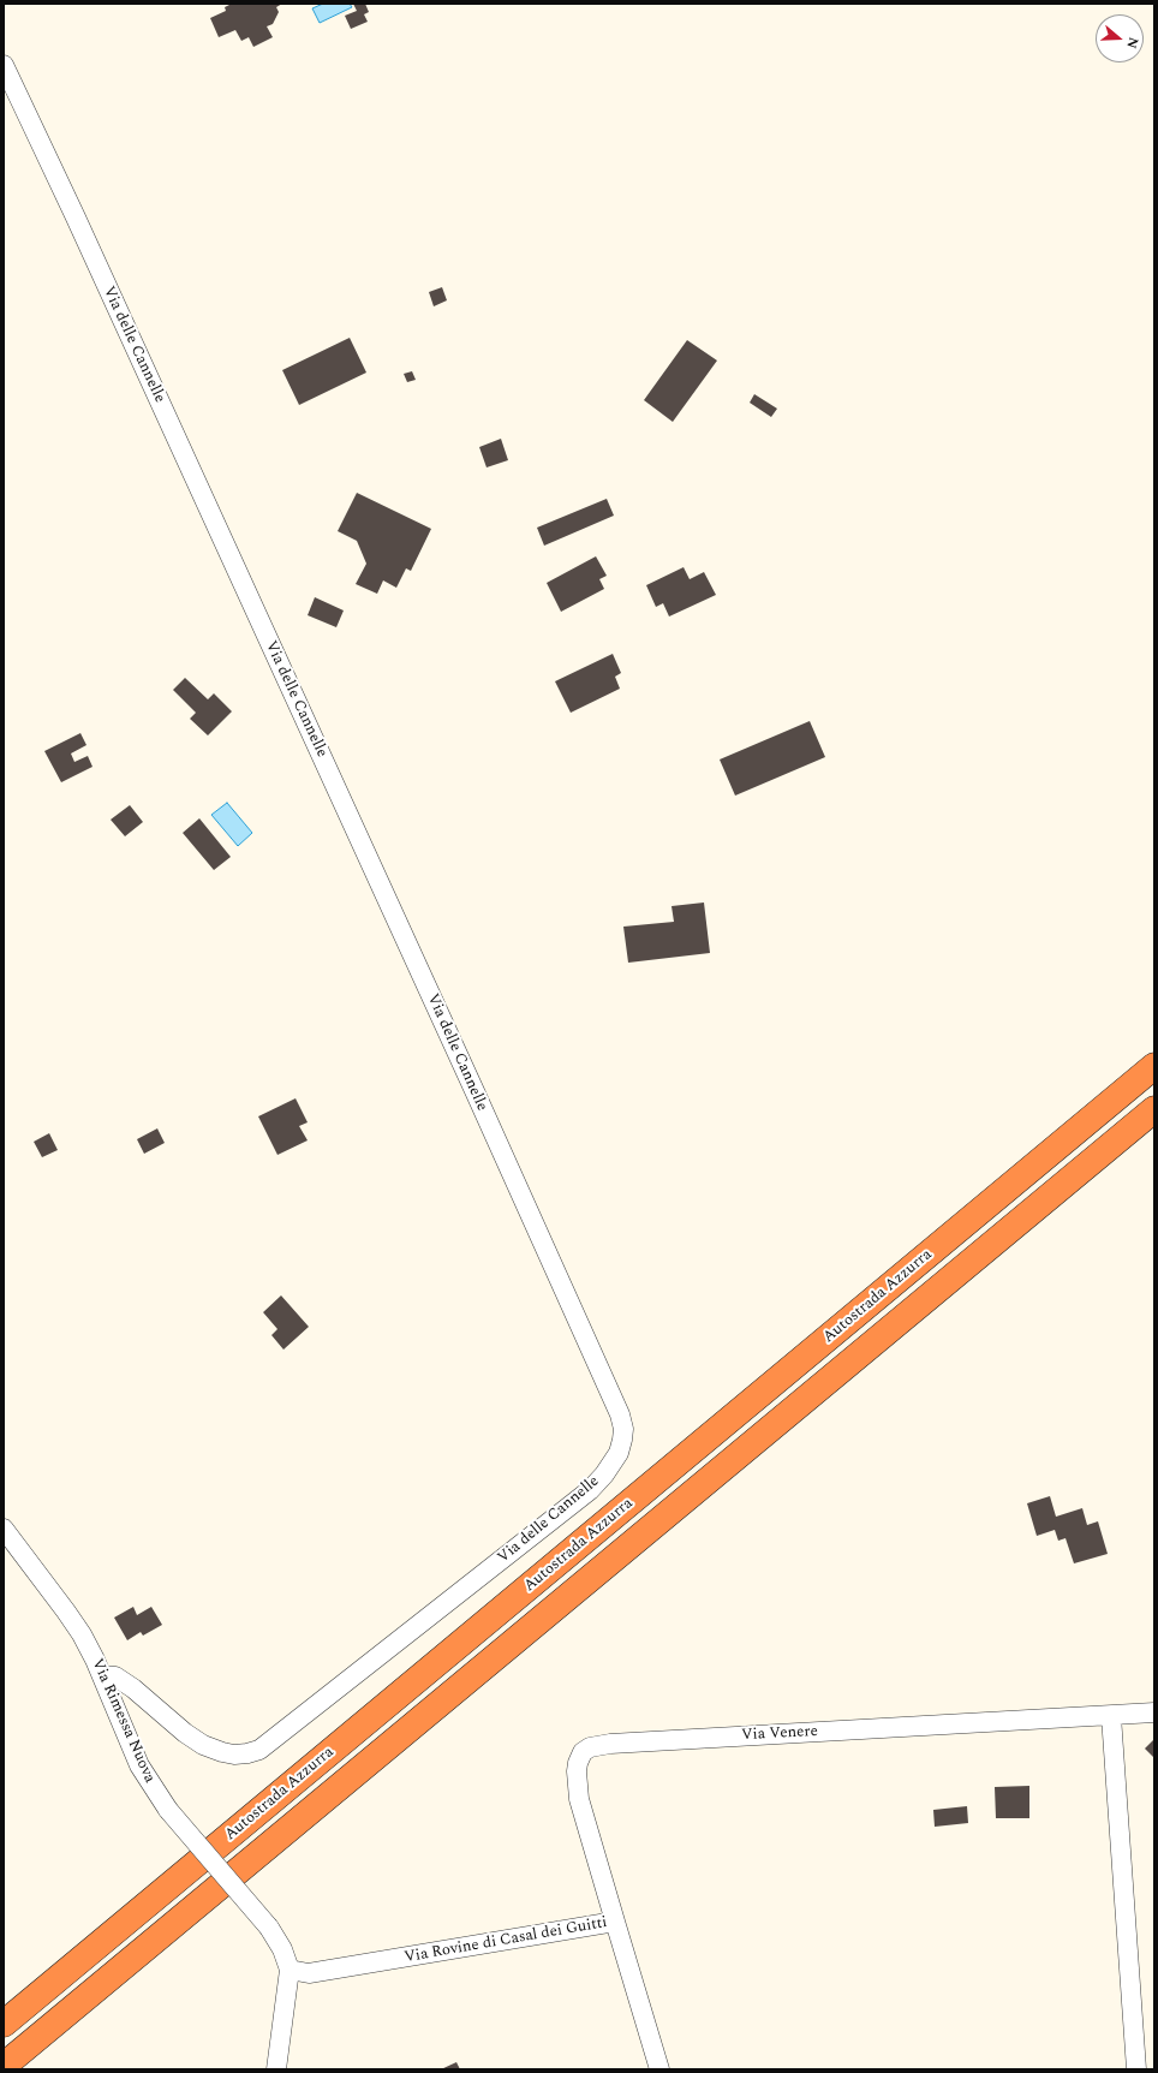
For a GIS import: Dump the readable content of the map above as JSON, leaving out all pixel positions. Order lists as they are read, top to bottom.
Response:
{
  "streets": {
    "highway": ["Autostrada Azzurra"],
    "street": [
      "Via delle Cannelle",
      "Via Rimessa Nuova",
      "Via Venere",
      "Via Rovine di Casal dei Guitti"
    ]
  },
  "crossings": [
    ["Via delle Cannelle", "Via Rimessa Nuova"],
    ["Via Rimessa Nuova", "Via Rovine di Casal dei Guitti"],
    ["Via Venere", "Via Rovine di Casal dei Guitti"]
  ],
  "north": "right"
}
